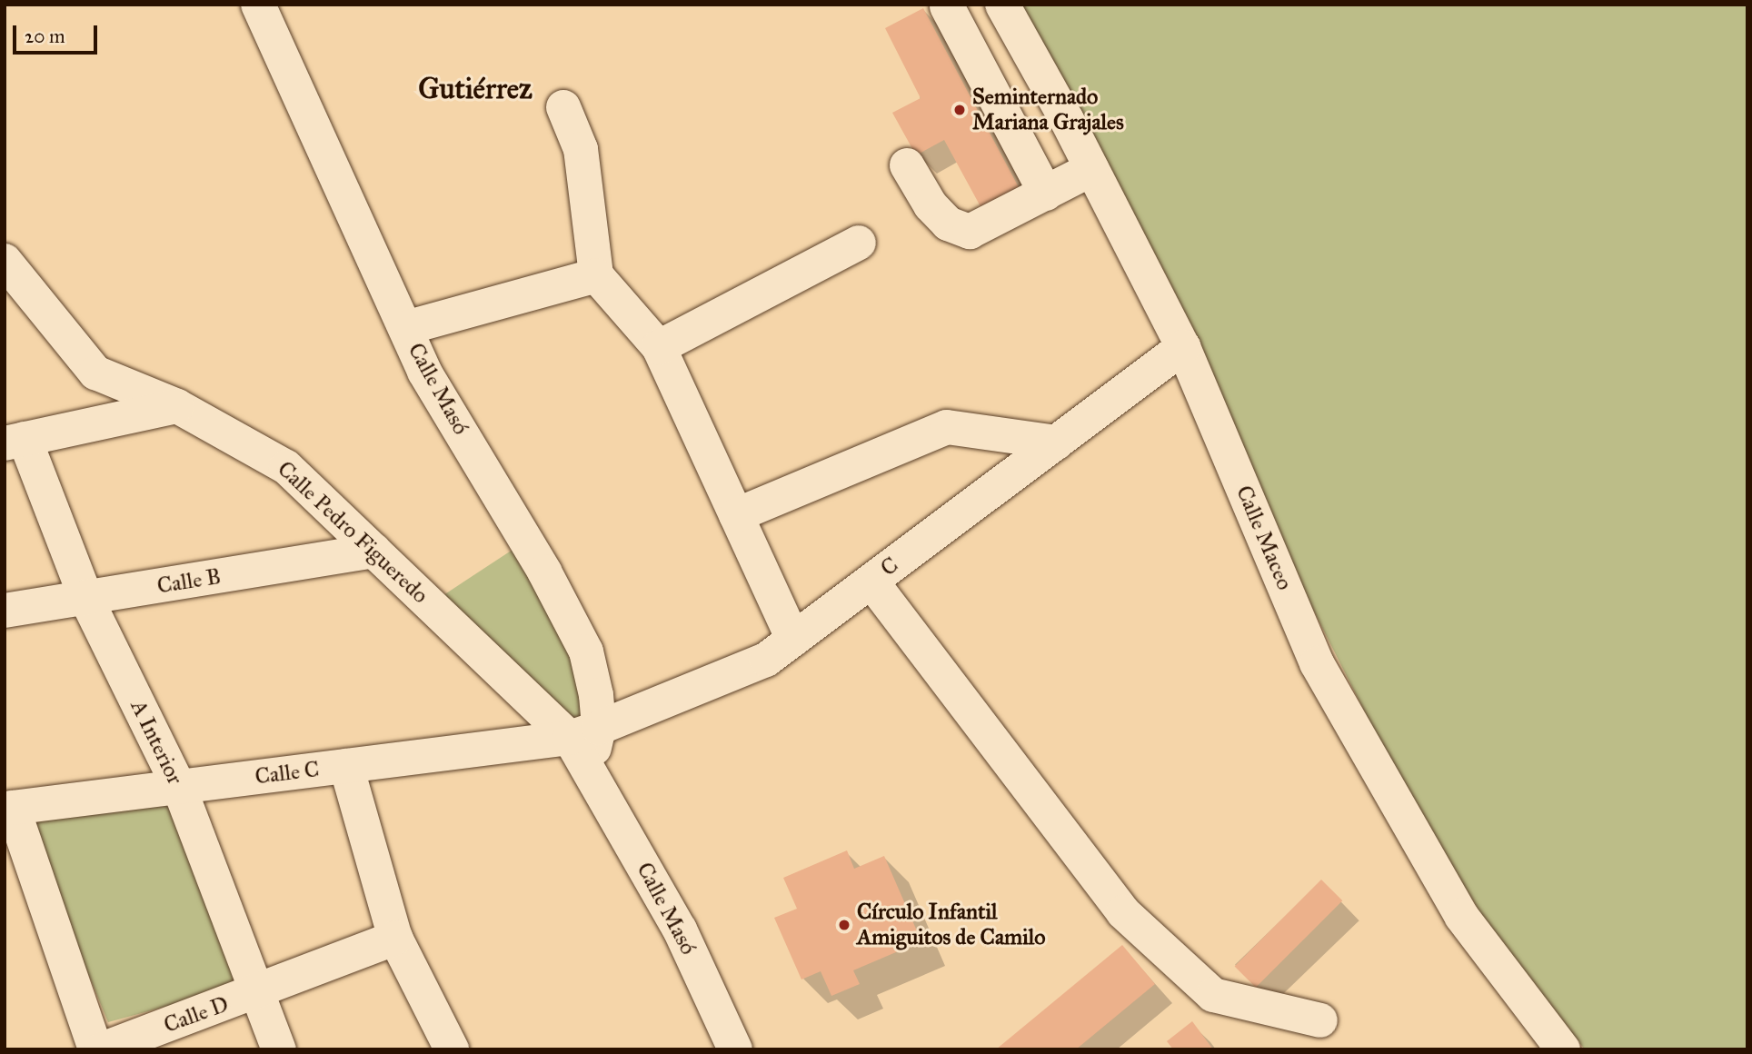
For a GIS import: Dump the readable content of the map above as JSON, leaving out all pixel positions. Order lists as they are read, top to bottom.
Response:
{
  "streets": {
    "street": [
      "Calle Masó",
      "Calle Pedro Figueredo",
      "Calle Maceo",
      "C",
      "Calle B",
      "A Interior",
      "Calle C",
      "Calle D"
    ]
  },
  "crossings": [
    ["Calle Masó", "Calle Pedro Figueredo"],
    ["Calle Masó", "C"],
    ["Calle Masó", "Calle C"],
    ["Calle Pedro Figueredo", "C"],
    ["Calle Pedro Figueredo", "Calle B"],
    ["Calle Pedro Figueredo", "Calle C"],
    ["Calle Maceo", "C"],
    ["C", "Calle C"],
    ["Calle B", "A Interior"],
    ["A Interior", "Calle C"],
    ["A Interior", "Calle D"]
  ],
  "districts": ["Gutiérrez"],
  "places": ["Seminternado Mariana Grajales", "Círculo Infantil Amiguitos de Camilo"],
  "scale_bar": "20 m"
}
